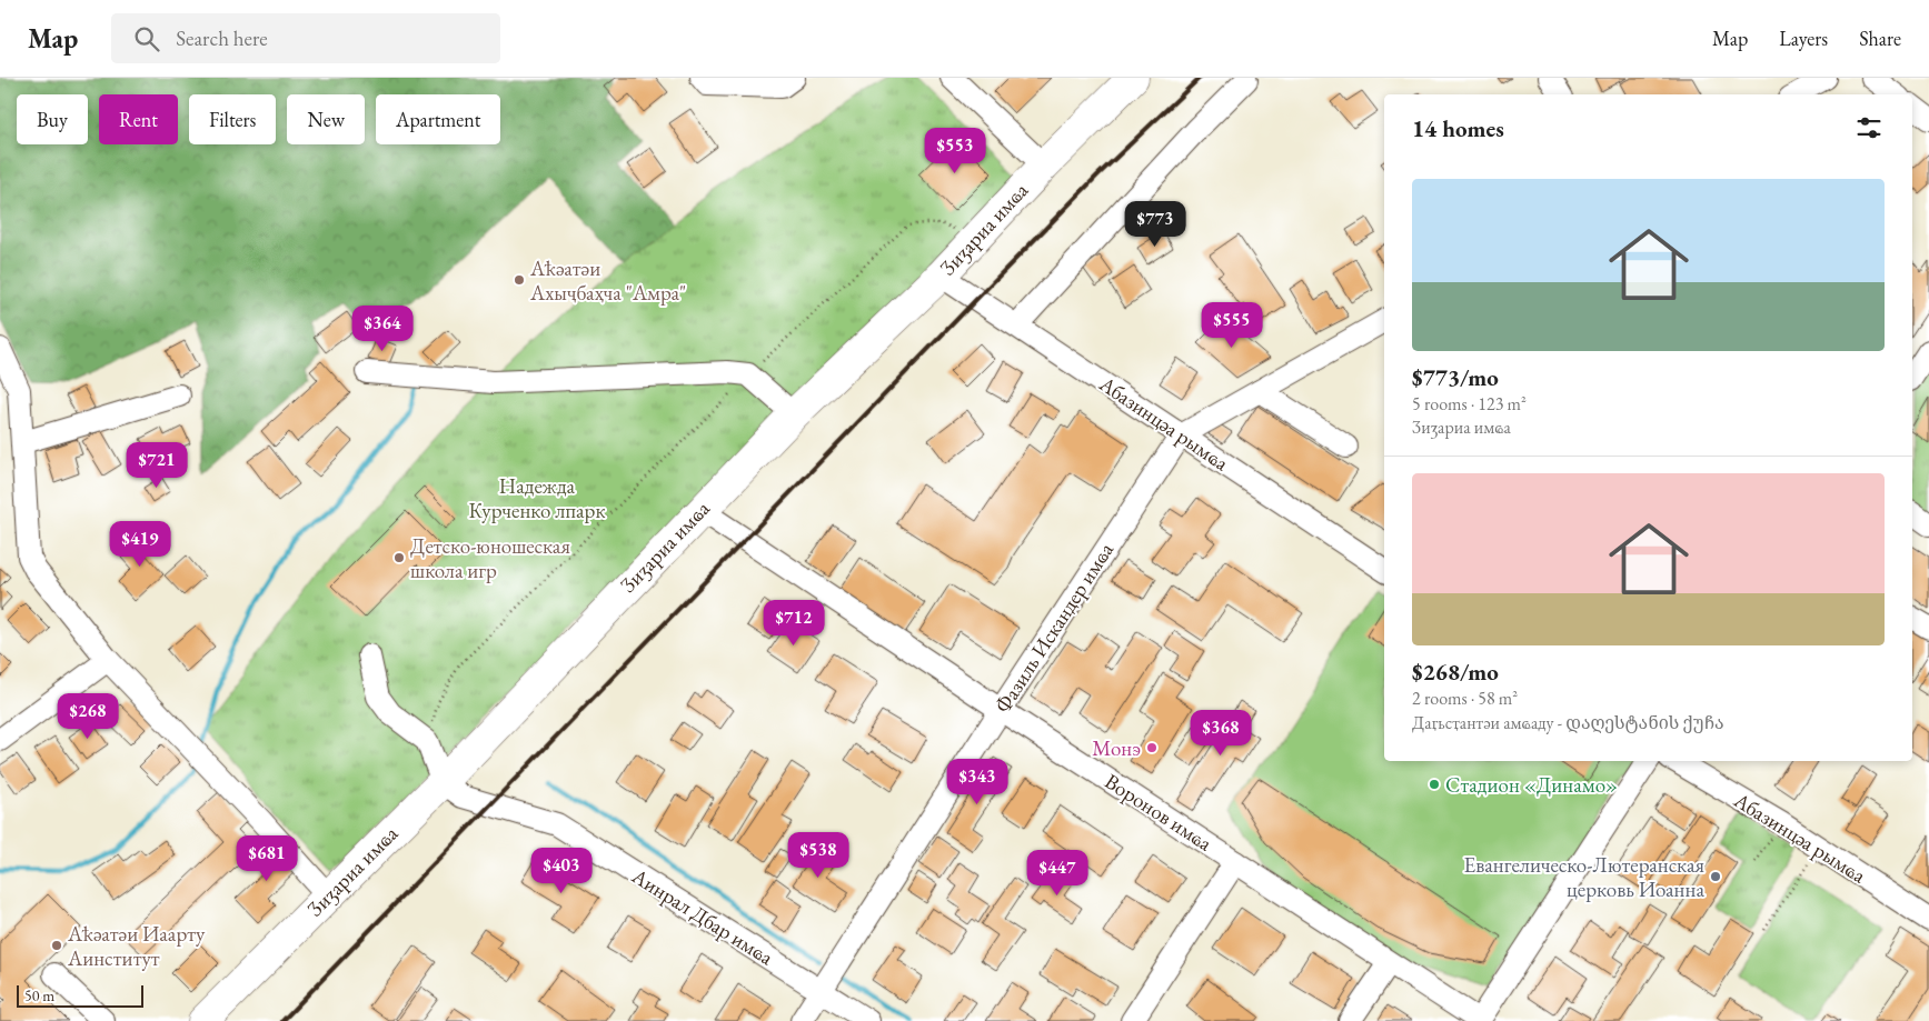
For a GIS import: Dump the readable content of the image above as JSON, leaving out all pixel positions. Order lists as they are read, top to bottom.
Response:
{
  "streets": {
    "highway": ["Ӡиӡариа имҩа"],
    "street": [
      "Абазинцәа рымҩа",
      "Фазиль Искандер имҩа",
      "Воронов имҩа",
      "Аинрал Дбар имҩа"
    ]
  },
  "crossings": [
    ["Ӡиӡариа имҩа", "Абазинцәа рымҩа"],
    ["Ӡиӡариа имҩа", "Воронов имҩа"],
    ["Ӡиӡариа имҩа", "Аинрал Дбар имҩа"],
    ["Абазинцәа рымҩа", "Фазиль Искандер имҩа"],
    ["Фазиль Искандер имҩа", "Воронов имҩа"],
    ["Фазиль Искандер имҩа", "Аинрал Дбар имҩа"]
  ],
  "parks": ["Надежда Курченко лпарк"],
  "places": [
    "Аҟәатәи Ахыҷбаҳча \"Амра\"",
    "Детско-юношеская школа игр",
    "Монэ",
    "Cтадион «Динамо»",
    "Евангелическо-Лютеранская церковь Иоанна",
    "Аҟәатәи Иаарту Аинститут"
  ],
  "scale_bar": "50 m",
  "page": {
    "header": "Map",
    "search": "Search here",
    "nav": ["Map", "Layers", "Share"],
    "chip": [
      "Buy",
      "Rent",
      "Filters",
      "New",
      "Apartment"
    ],
    "heading": "14 homes",
    "price": [
      "$553",
      "$773",
      "$555",
      "$364",
      "$721",
      "$419",
      "$712",
      "$268",
      "$368",
      "$343",
      "$538",
      "$681",
      "$403",
      "$447"
    ],
    "list": [
      {
        "name": "$773/mo",
        "note": "5 rooms · 123 m² · Ӡиӡариа имҩа"
      },
      {
        "name": "$268/mo",
        "note": "2 rooms · 58 m² · Даӷьсҭантәи амҩаду - დაღესტანის ქუჩა"
      }
    ],
    "scale": "50 m"
  }
}
